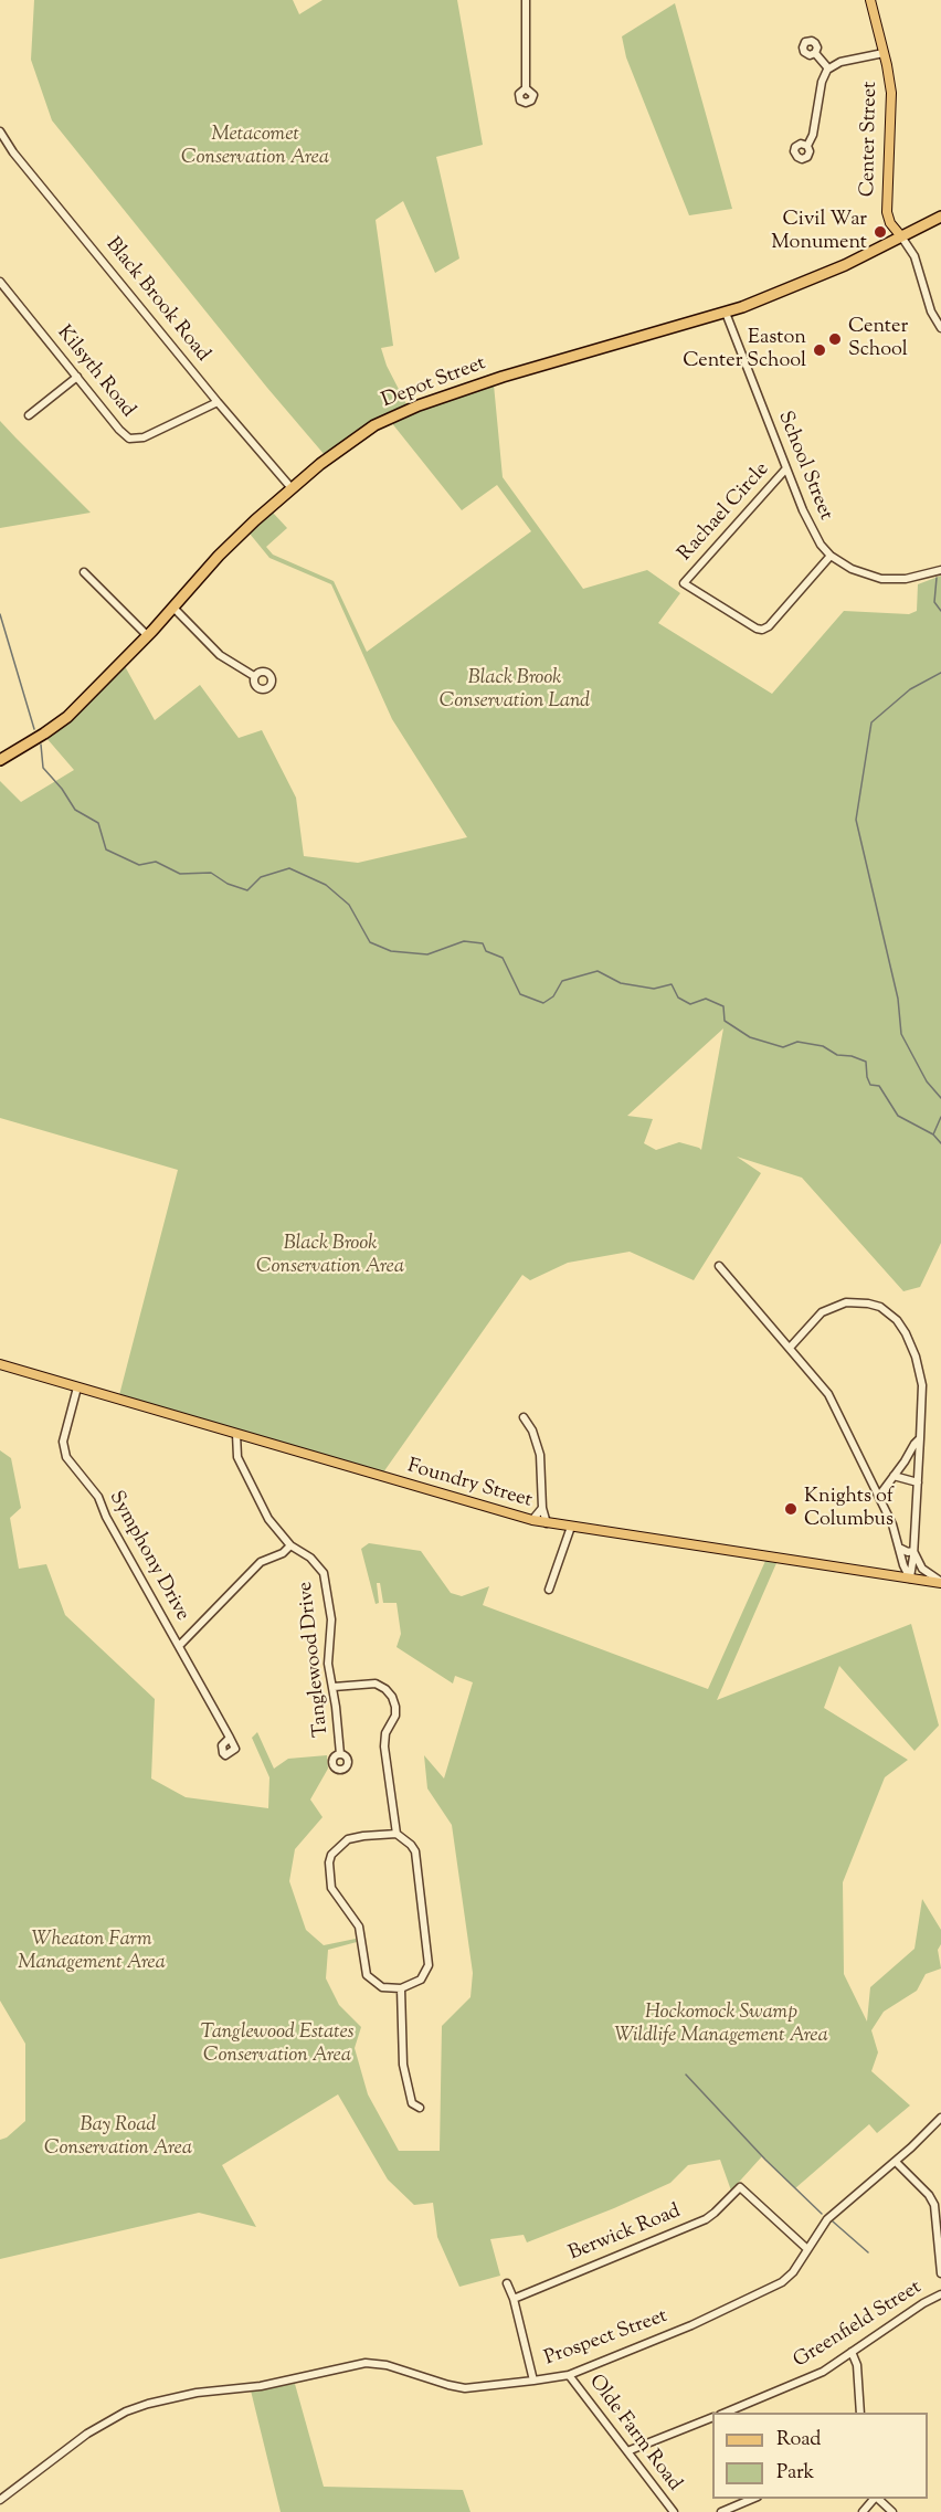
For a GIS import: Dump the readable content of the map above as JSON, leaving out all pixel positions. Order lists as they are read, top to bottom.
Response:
{
  "streets": {
    "highway": ["Depot Street"],
    "main road": ["Center Street", "Foundry Street"],
    "street": [
      "Black Brook Road",
      "Kilsyth Road",
      "School Street",
      "Rachael Circle",
      "Symphony Drive",
      "Tanglewood Drive",
      "Berwick Road",
      "Greenfield Street",
      "Prospect Street",
      "Olde Farm Road"
    ]
  },
  "crossings": [
    ["Center Street", "Depot Street"],
    ["Black Brook Road", "Kilsyth Road"],
    ["Black Brook Road", "Depot Street"],
    ["Depot Street", "School Street"],
    ["School Street", "Rachael Circle"],
    ["Foundry Street", "Symphony Drive"],
    ["Foundry Street", "Tanglewood Drive"],
    ["Berwick Road", "Prospect Street"],
    ["Prospect Street", "Olde Farm Road"]
  ],
  "parks": [
    "Metacomet Conservation Area",
    "Black Brook Conservation Land",
    "Black Brook Conservation Area",
    "Wheaton Farm Management Area",
    "Hockomock Swamp Wildlife Management Area",
    "Tanglewood Estates Conservation Area",
    "Bay Road Conservation Area"
  ],
  "places": [
    "Civil War Monument",
    "Center School",
    "Easton Center School",
    "Knights of Columbus"
  ],
  "legend": ["Road", "Park"]
}
